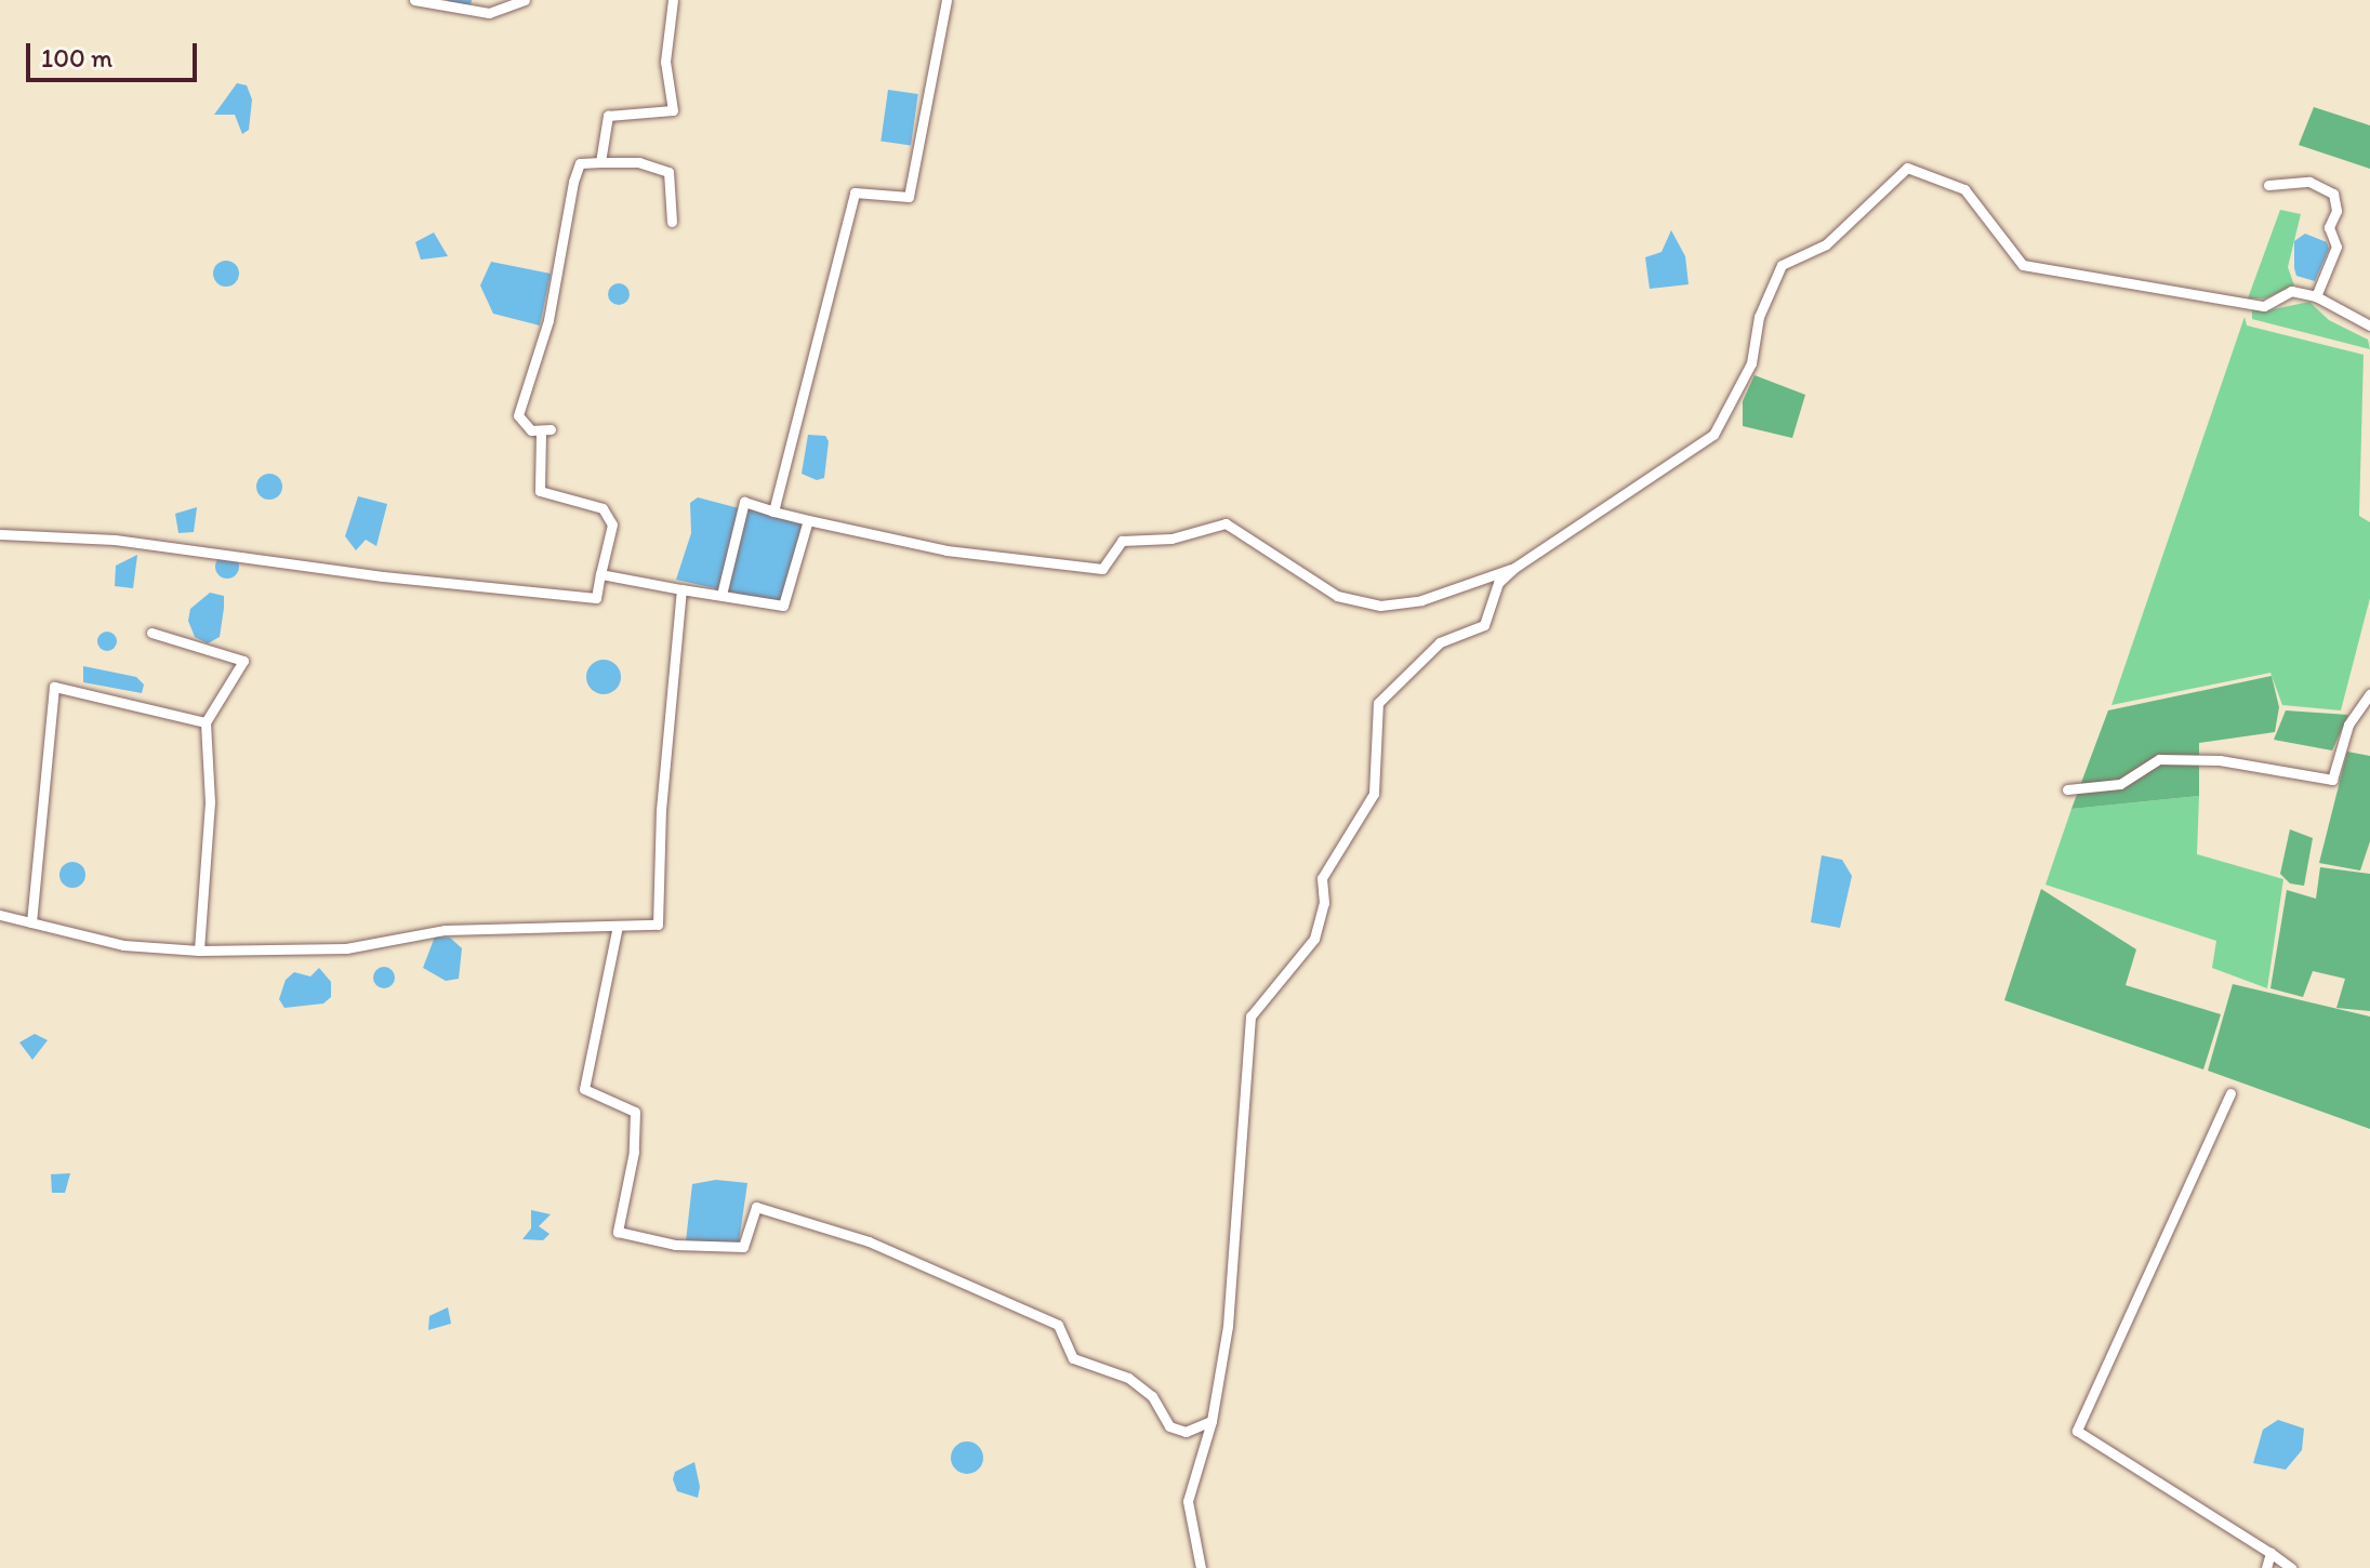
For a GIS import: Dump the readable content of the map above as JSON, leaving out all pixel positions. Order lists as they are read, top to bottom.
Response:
{
  "scale_bar": "100 m"
}
